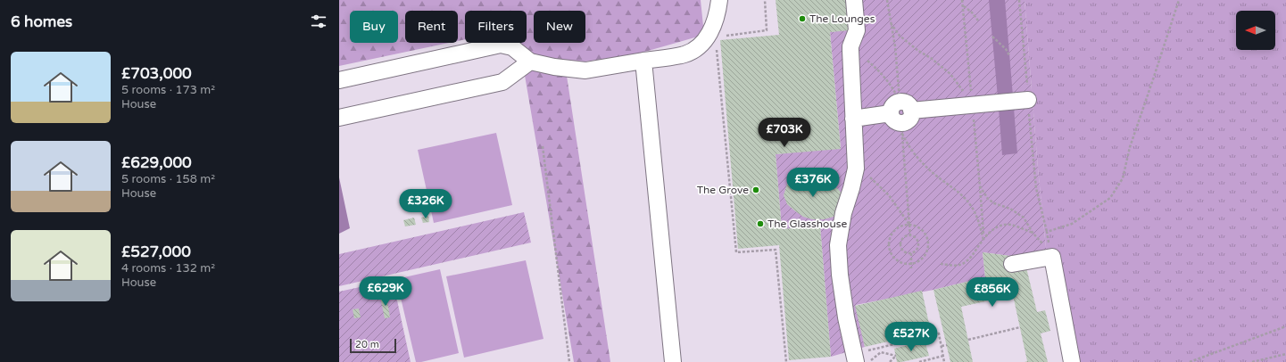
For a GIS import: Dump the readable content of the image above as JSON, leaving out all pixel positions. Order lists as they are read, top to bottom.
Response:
{
  "places": ["The Lounges", "The Grove", "The Glasshouse"],
  "scale_bar": "20 m",
  "north": "left",
  "page": {
    "heading": "6 homes",
    "chip": [
      "Buy",
      "Rent",
      "Filters",
      "New"
    ],
    "list": [
      {
        "name": "£703,000",
        "note": "5 rooms · 173 m² · House"
      },
      {
        "name": "£629,000",
        "note": "5 rooms · 158 m² · House"
      },
      {
        "name": "£527,000",
        "note": "4 rooms · 132 m² · House"
      }
    ],
    "price": [
      "£703K",
      "£376K",
      "£326K",
      "£629K",
      "£856K",
      "£527K"
    ],
    "scale": "20 m"
  }
}
